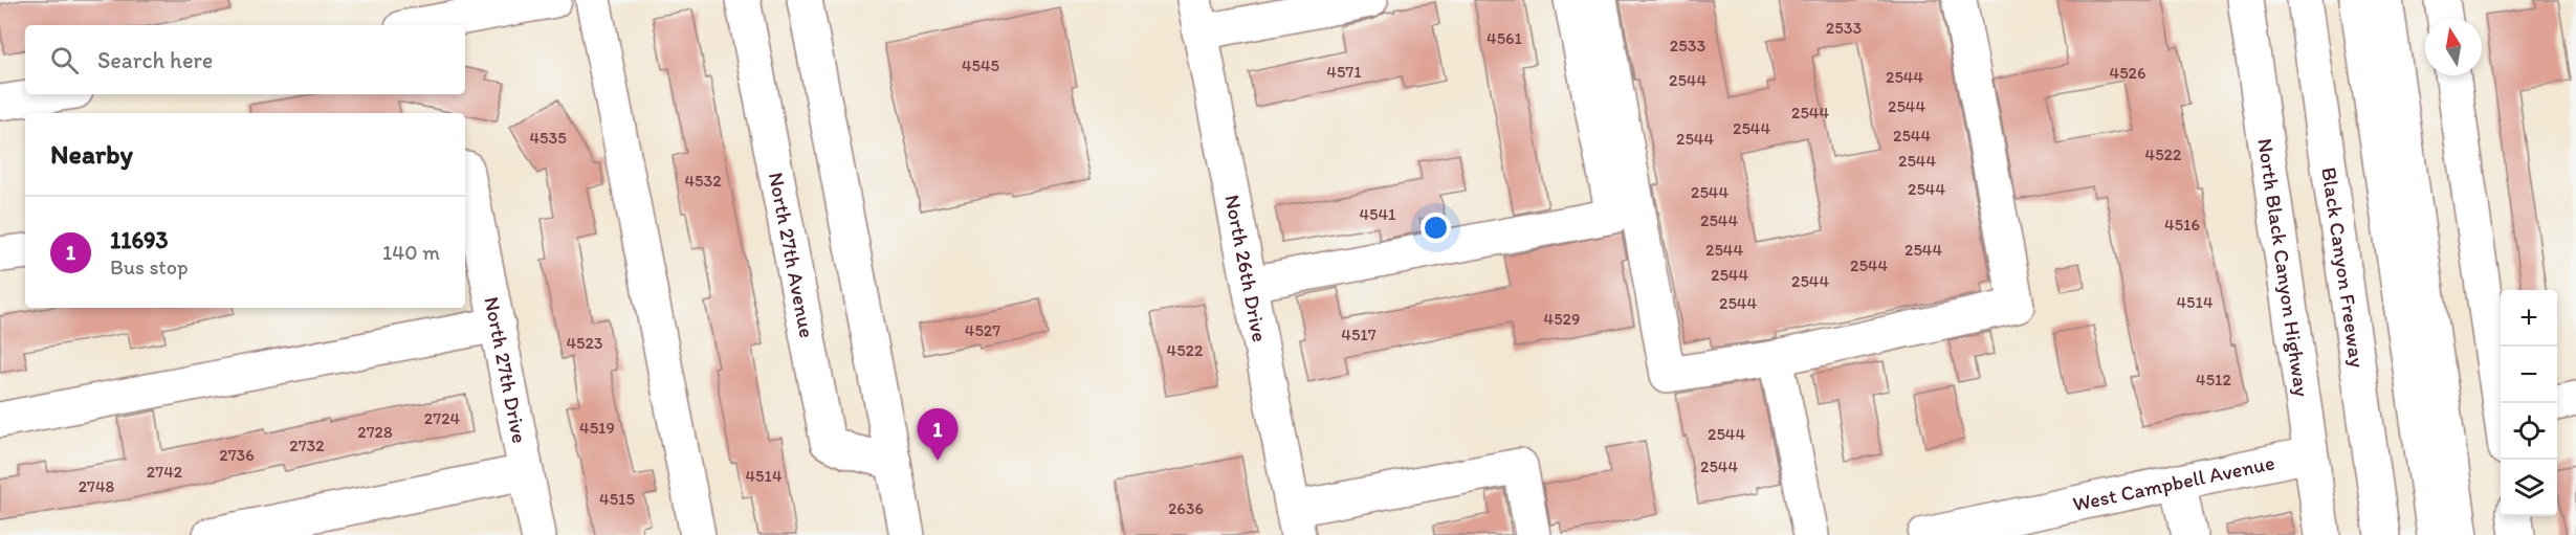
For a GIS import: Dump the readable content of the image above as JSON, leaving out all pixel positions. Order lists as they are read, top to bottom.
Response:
{
  "streets": {
    "main road": [
      "North 27th Avenue",
      "North 26th Drive",
      "North Black Canyon Highway",
      "Black Canyon Freeway",
      "North 27th Drive",
      "West Campbell Avenue"
    ]
  },
  "crossings": [
    ["North Black Canyon Highway", "West Campbell Avenue"]
  ],
  "house_numbers": [
    "2533",
    "4561",
    "2533",
    "4545",
    "4571",
    "4526",
    "2544",
    "2544",
    "2544",
    "2544",
    "2544",
    "2544",
    "4535",
    "2544",
    "4522",
    "2544",
    "4532",
    "2544",
    "2544",
    "4541",
    "2544",
    "4516",
    "2544",
    "2544",
    "2544",
    "2544",
    "2544",
    "4514",
    "2544",
    "4529",
    "4527",
    "4517",
    "4523",
    "4522",
    "4512",
    "2724",
    "4519",
    "2728",
    "2544",
    "2732",
    "2736",
    "2544",
    "2742",
    "4514",
    "2748",
    "4515",
    "2636"
  ],
  "north": "top",
  "page": {
    "search": "Search here",
    "heading": "Nearby",
    "list": [
      {
        "mark": "1",
        "name": "11693",
        "note": "Bus stop",
        "value": "140 m"
      }
    ],
    "map_buttons": ["+", "−"],
    "pins": "1"
  }
}
